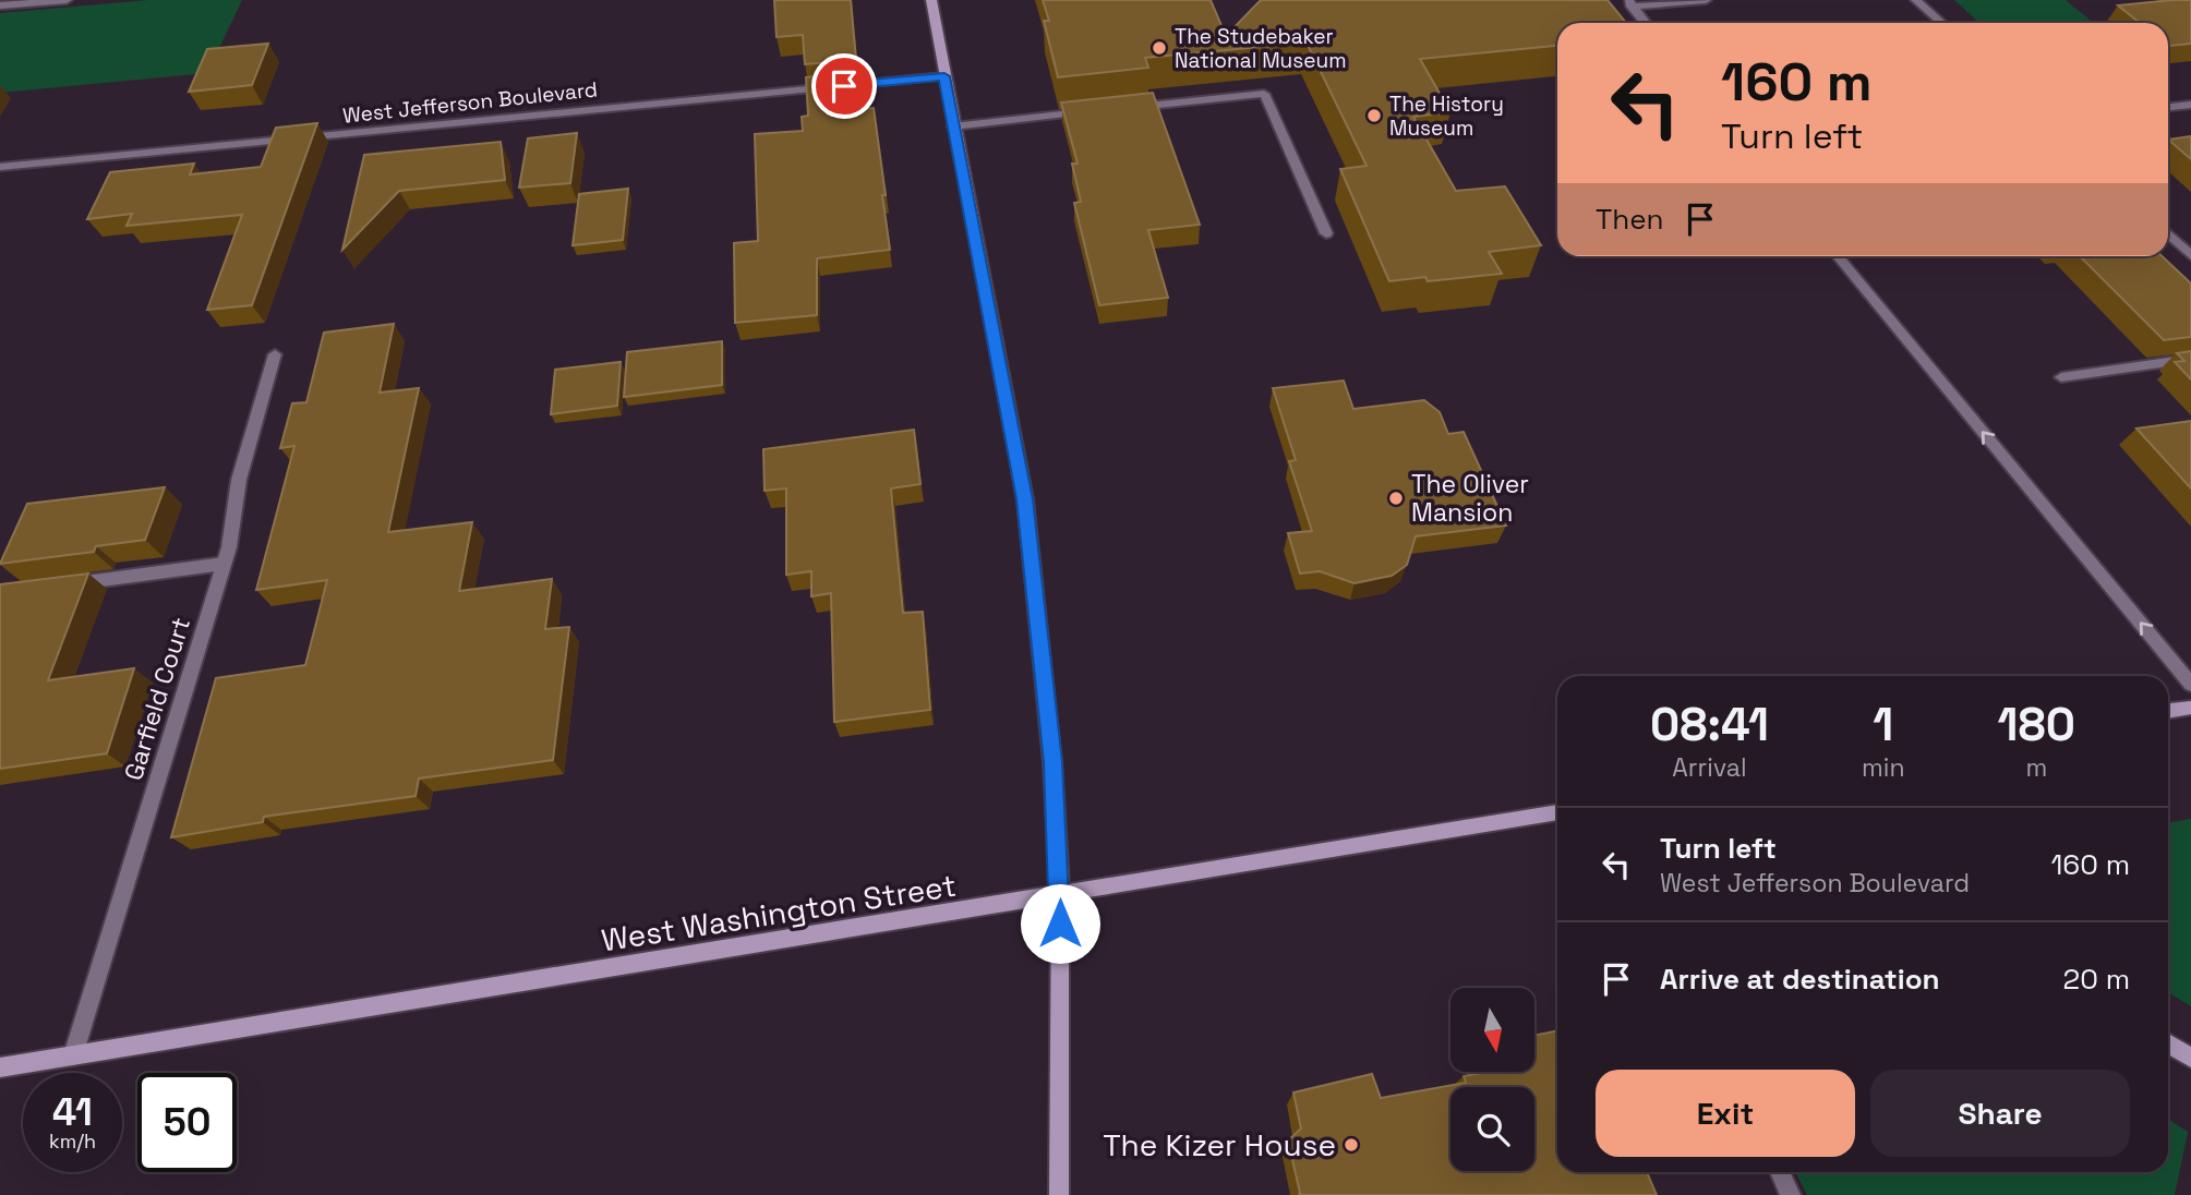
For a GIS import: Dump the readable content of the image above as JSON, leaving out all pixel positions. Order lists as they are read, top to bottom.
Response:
{
  "streets": {
    "main road": ["West Washington Street"],
    "street": ["West Jefferson Boulevard", "Garfield Court"]
  },
  "crossings": [
    ["Garfield Court", "West Washington Street"]
  ],
  "places": [
    "The Studebaker National Museum",
    "The History Museum",
    "The Oliver Mansion",
    "The Kizer House"
  ],
  "north": "bottom",
  "page": {
    "turn": ["160 m", "Turn left"],
    "then": "Then",
    "eta": [
      "08:41",
      "Arrival",
      "1",
      "min",
      "180",
      "m"
    ],
    "list": [
      {
        "name": "Turn left",
        "note": "West Jefferson Boulevard",
        "value": "160 m"
      },
      {
        "name": "Arrive at destination",
        "value": "20 m"
      }
    ],
    "buttons": ["Exit", "Share"],
    "speed": "41 km/h",
    "limit": "50"
  }
}
